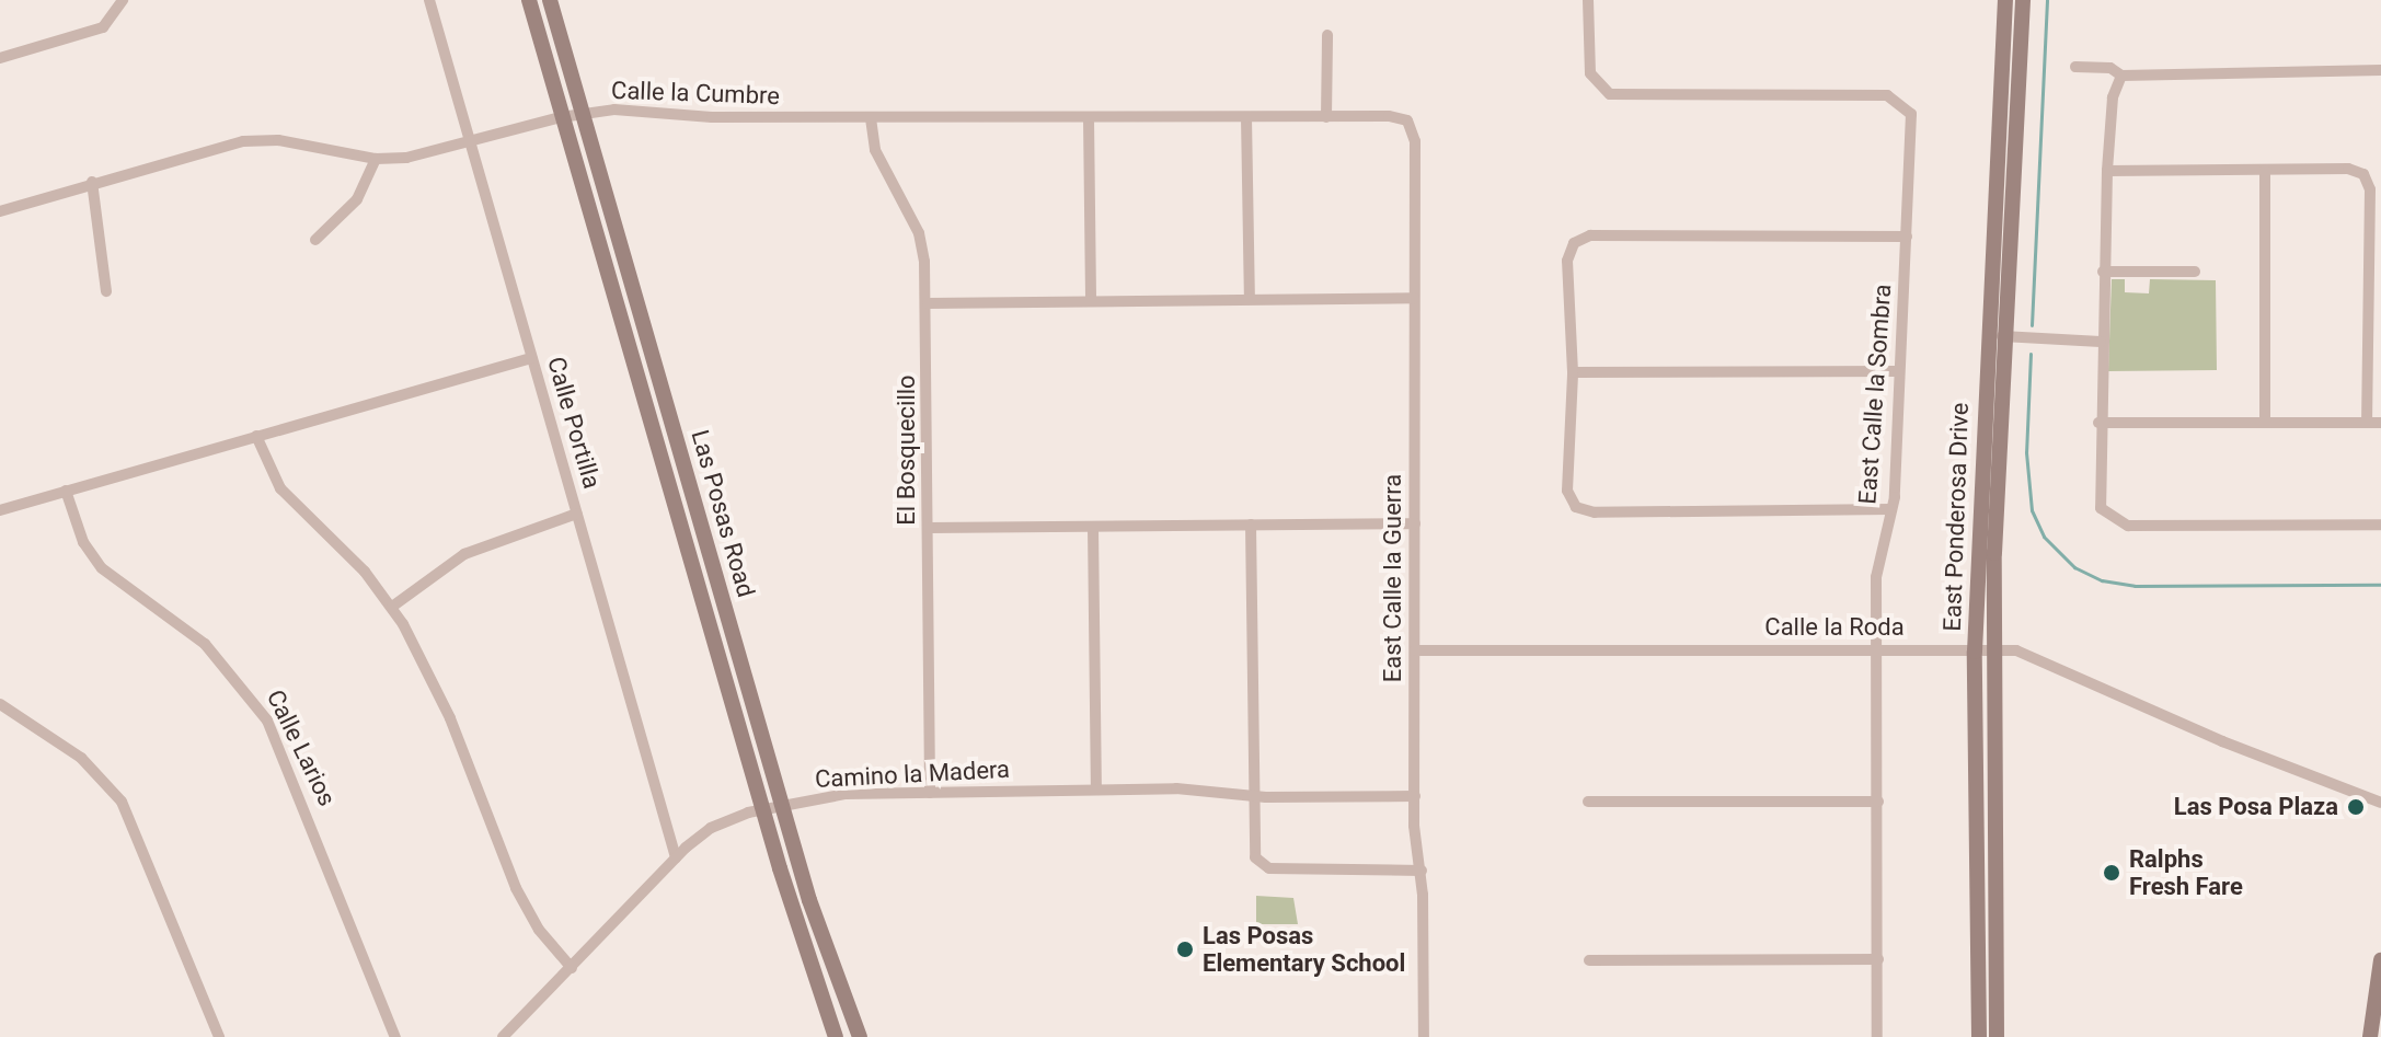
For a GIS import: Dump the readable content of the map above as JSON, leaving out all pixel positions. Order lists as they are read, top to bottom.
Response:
{
  "streets": {
    "main road": ["Las Posas Road", "East Ponderosa Drive"],
    "street": [
      "Calle la Cumbre",
      "East Calle la Sombra",
      "Calle Portilla",
      "El Bosquecillo",
      "East Calle la Guerra",
      "Calle la Roda",
      "Calle Larios",
      "Camino la Madera"
    ]
  },
  "crossings": [
    ["Calle la Cumbre", "Calle Portilla"],
    ["Calle la Cumbre", "El Bosquecillo"],
    ["Calle la Cumbre", "Las Posas Road"],
    ["Calle la Cumbre", "East Calle la Guerra"],
    ["East Calle la Sombra", "Calle la Roda"],
    ["Calle Portilla", "Camino la Madera"],
    ["El Bosquecillo", "Camino la Madera"],
    ["Las Posas Road", "Camino la Madera"],
    ["East Ponderosa Drive", "Calle la Roda"],
    ["East Calle la Guerra", "Calle la Roda"],
    ["East Calle la Guerra", "Camino la Madera"]
  ],
  "places": ["Las Posa Plaza", "Ralphs Fresh Fare", "Las Posas Elementary School"]
}
